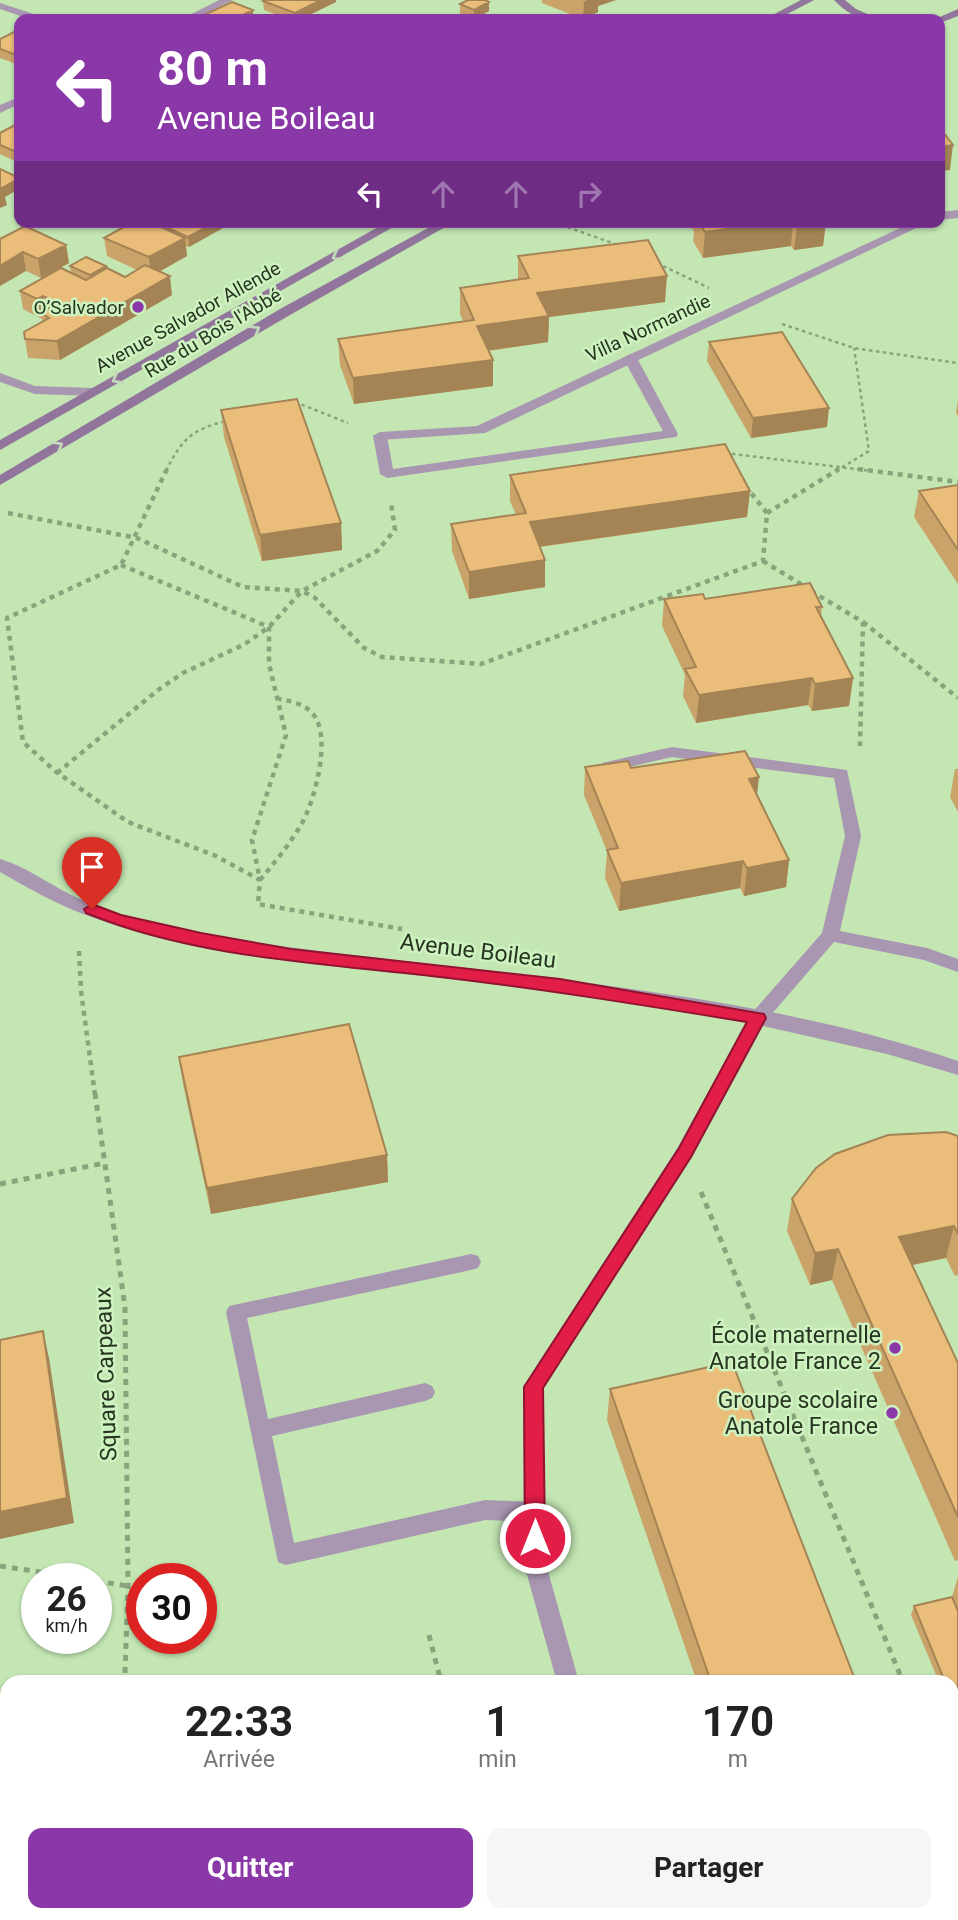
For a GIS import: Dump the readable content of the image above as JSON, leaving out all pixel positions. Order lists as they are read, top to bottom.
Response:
{
  "streets": {
    "main road": ["Avenue Salvador Allende", "Rue du Bois l'Abbé"],
    "street": ["Villa Normandie", "Avenue Boileau"],
    "path": ["Square Carpeaux"]
  },
  "one_way": ["Avenue Salvador Allende", "Rue du Bois l'Abbé"],
  "places": ["O’Salvador", "École maternelle Anatole France 2", "Groupe scolaire Anatole France"],
  "page": {
    "turn": ["80 m", "Avenue Boileau"],
    "speed": "26 km/h",
    "limit": "30",
    "eta": [
      "22:33",
      "Arrivée",
      "1",
      "min",
      "170",
      "m"
    ],
    "buttons": ["Quitter", "Partager"]
  }
}
